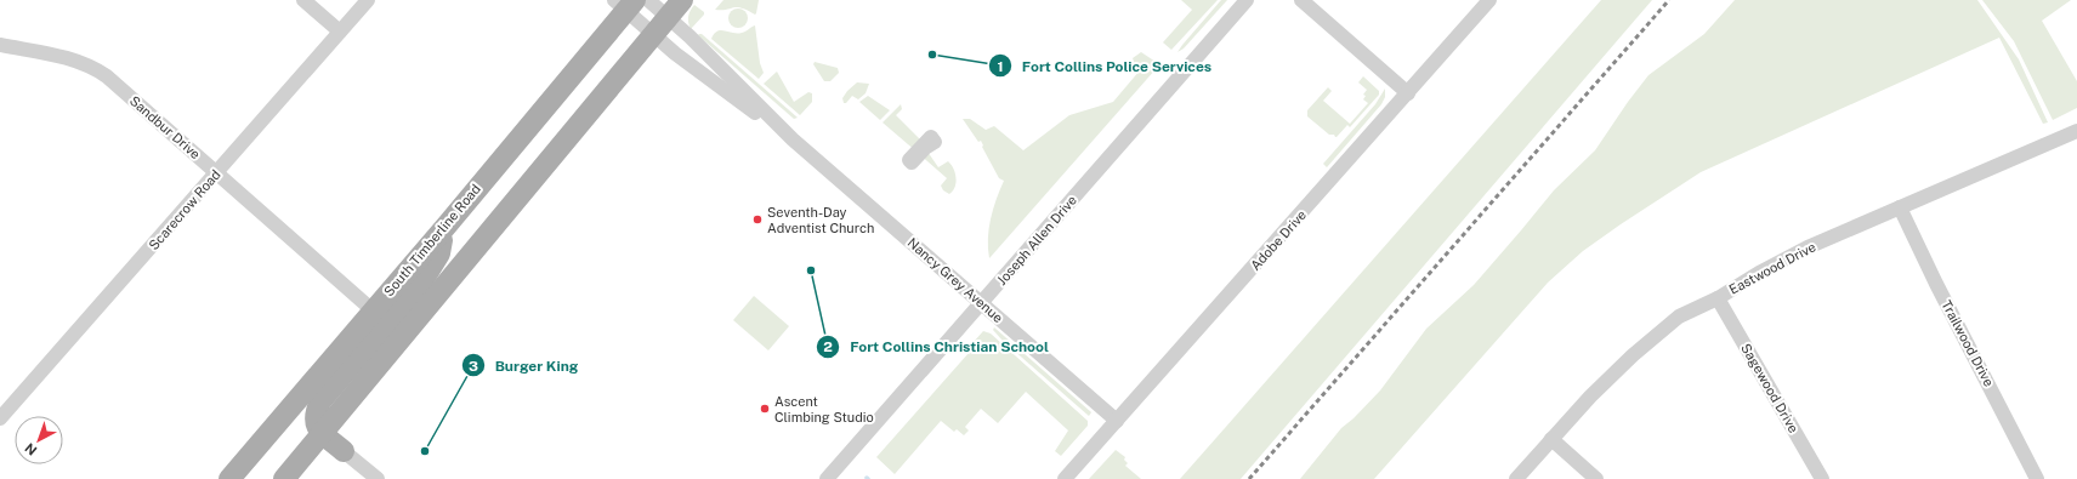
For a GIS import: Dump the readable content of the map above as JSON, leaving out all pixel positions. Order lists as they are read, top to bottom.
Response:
{
  "streets": {
    "main road": ["South Timberline Road"],
    "street": [
      "Sandbur Drive",
      "Scarecrow Road",
      "Joseph Allen Drive",
      "Adobe Drive",
      "Eastwood Drive",
      "Nancy Grey Avenue",
      "Trailwood Drive",
      "Sagewood Drive"
    ]
  },
  "crossings": [
    ["Sandbur Drive", "Scarecrow Road"],
    ["Sandbur Drive", "South Timberline Road"],
    ["South Timberline Road", "Nancy Grey Avenue"],
    ["Joseph Allen Drive", "Nancy Grey Avenue"],
    ["Adobe Drive", "Nancy Grey Avenue"],
    ["Eastwood Drive", "Trailwood Drive"],
    ["Eastwood Drive", "Sagewood Drive"]
  ],
  "places": [
    "Fort Collins Police Services",
    "Seventh-Day Adventist Church",
    "Fort Collins Christian School",
    "Ascent Climbing Studio",
    "Burger King"
  ],
  "north": "bottom left"
}
